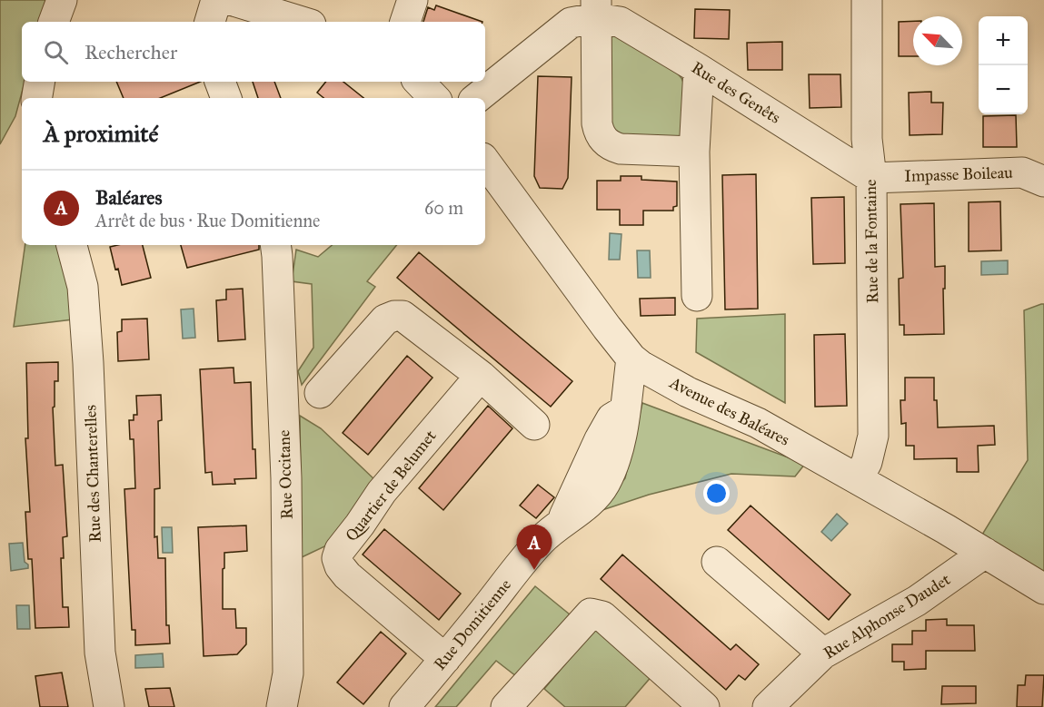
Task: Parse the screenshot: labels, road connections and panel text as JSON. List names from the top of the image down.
{
  "streets": {
    "street": [
      "Rue des Genêts",
      "Impasse Boileau",
      "Rue de la Fontaine",
      "Avenue des Baléares",
      "Rue des Chanterelles",
      "Rue Occitane",
      "Quartier de Belumet",
      "Rue Alphonse Daudet",
      "Rue Domitienne"
    ]
  },
  "crossings": [
    ["Rue des Genêts", "Impasse Boileau"],
    ["Rue des Genêts", "Rue de la Fontaine"],
    ["Impasse Boileau", "Rue de la Fontaine"],
    ["Rue de la Fontaine", "Avenue des Baléares"],
    ["Avenue des Baléares", "Rue Alphonse Daudet"],
    ["Avenue des Baléares", "Rue Domitienne"],
    ["Quartier de Belumet", "Rue Domitienne"]
  ],
  "north": "top left",
  "page": {
    "map_buttons": ["+", "−"],
    "search": "Rechercher",
    "heading": "À proximité",
    "list": [
      {
        "mark": "A",
        "name": "Baléares",
        "note": "Arrêt de bus · Rue Domitienne",
        "value": "60 m"
      }
    ],
    "pins": "A"
  }
}
